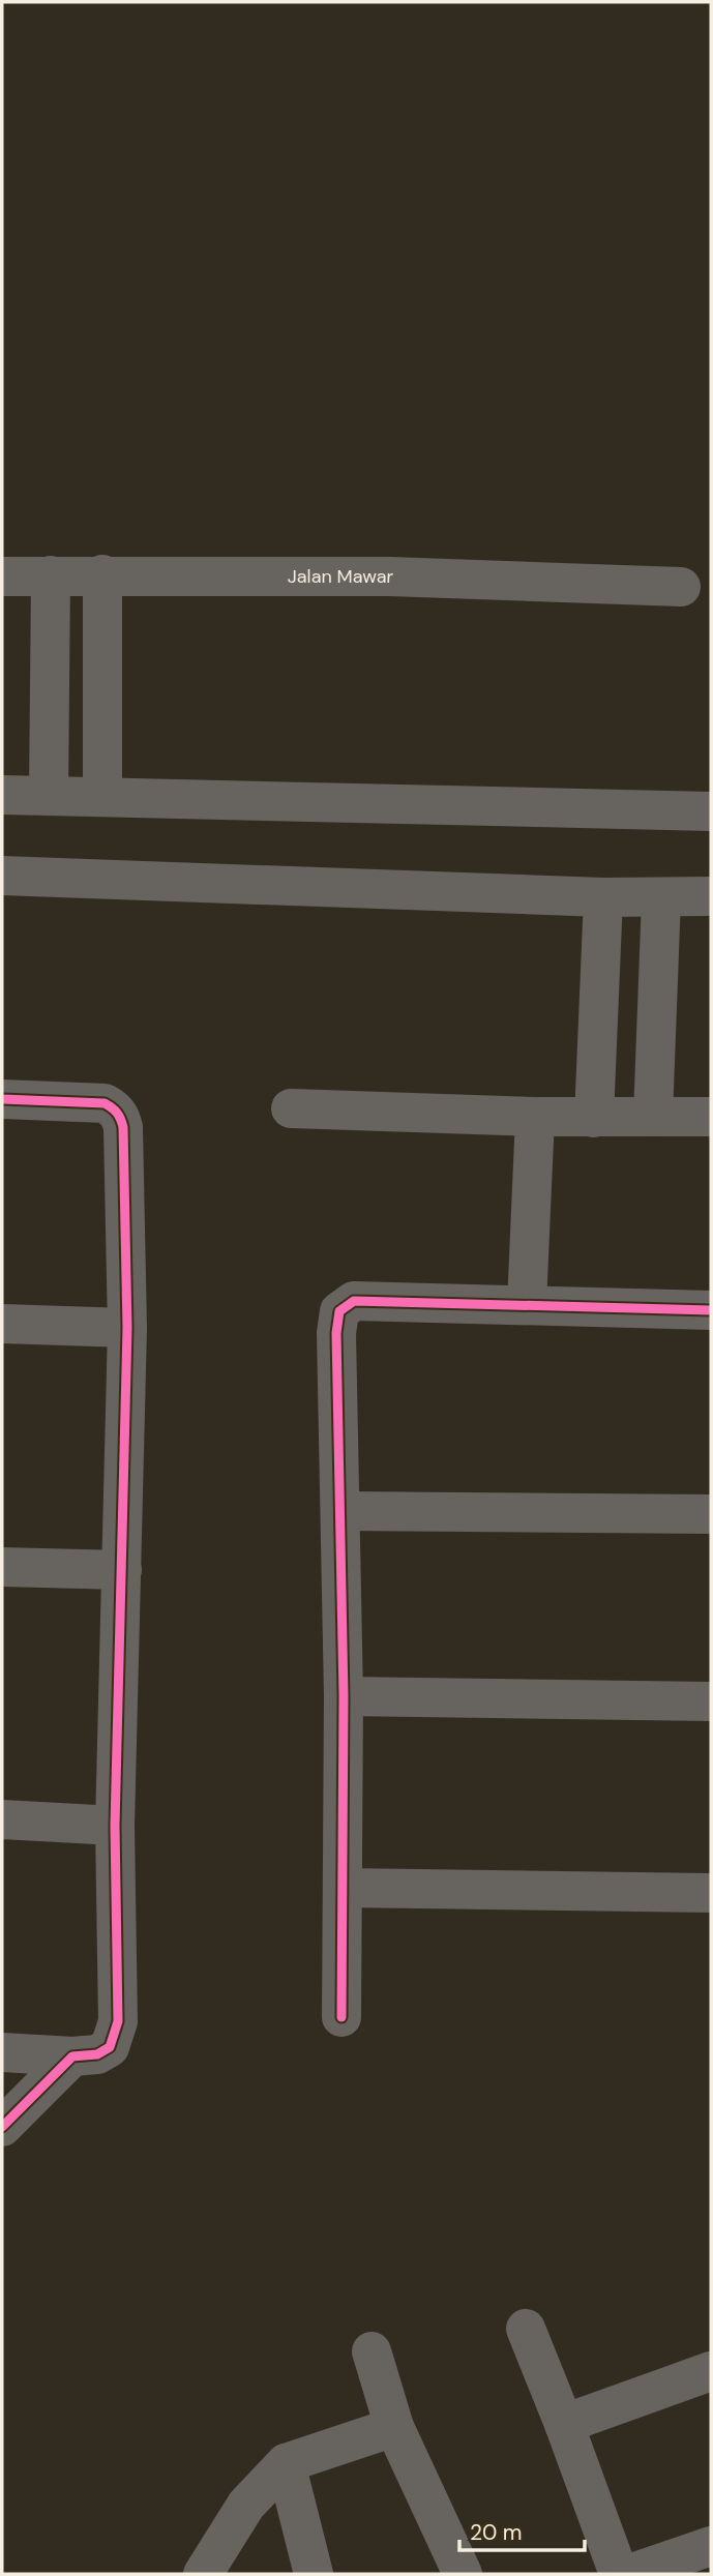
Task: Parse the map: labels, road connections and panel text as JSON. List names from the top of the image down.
{
  "streets": {
    "street": ["Jalan Mawar"]
  },
  "scale_bar": "20 m"
}
